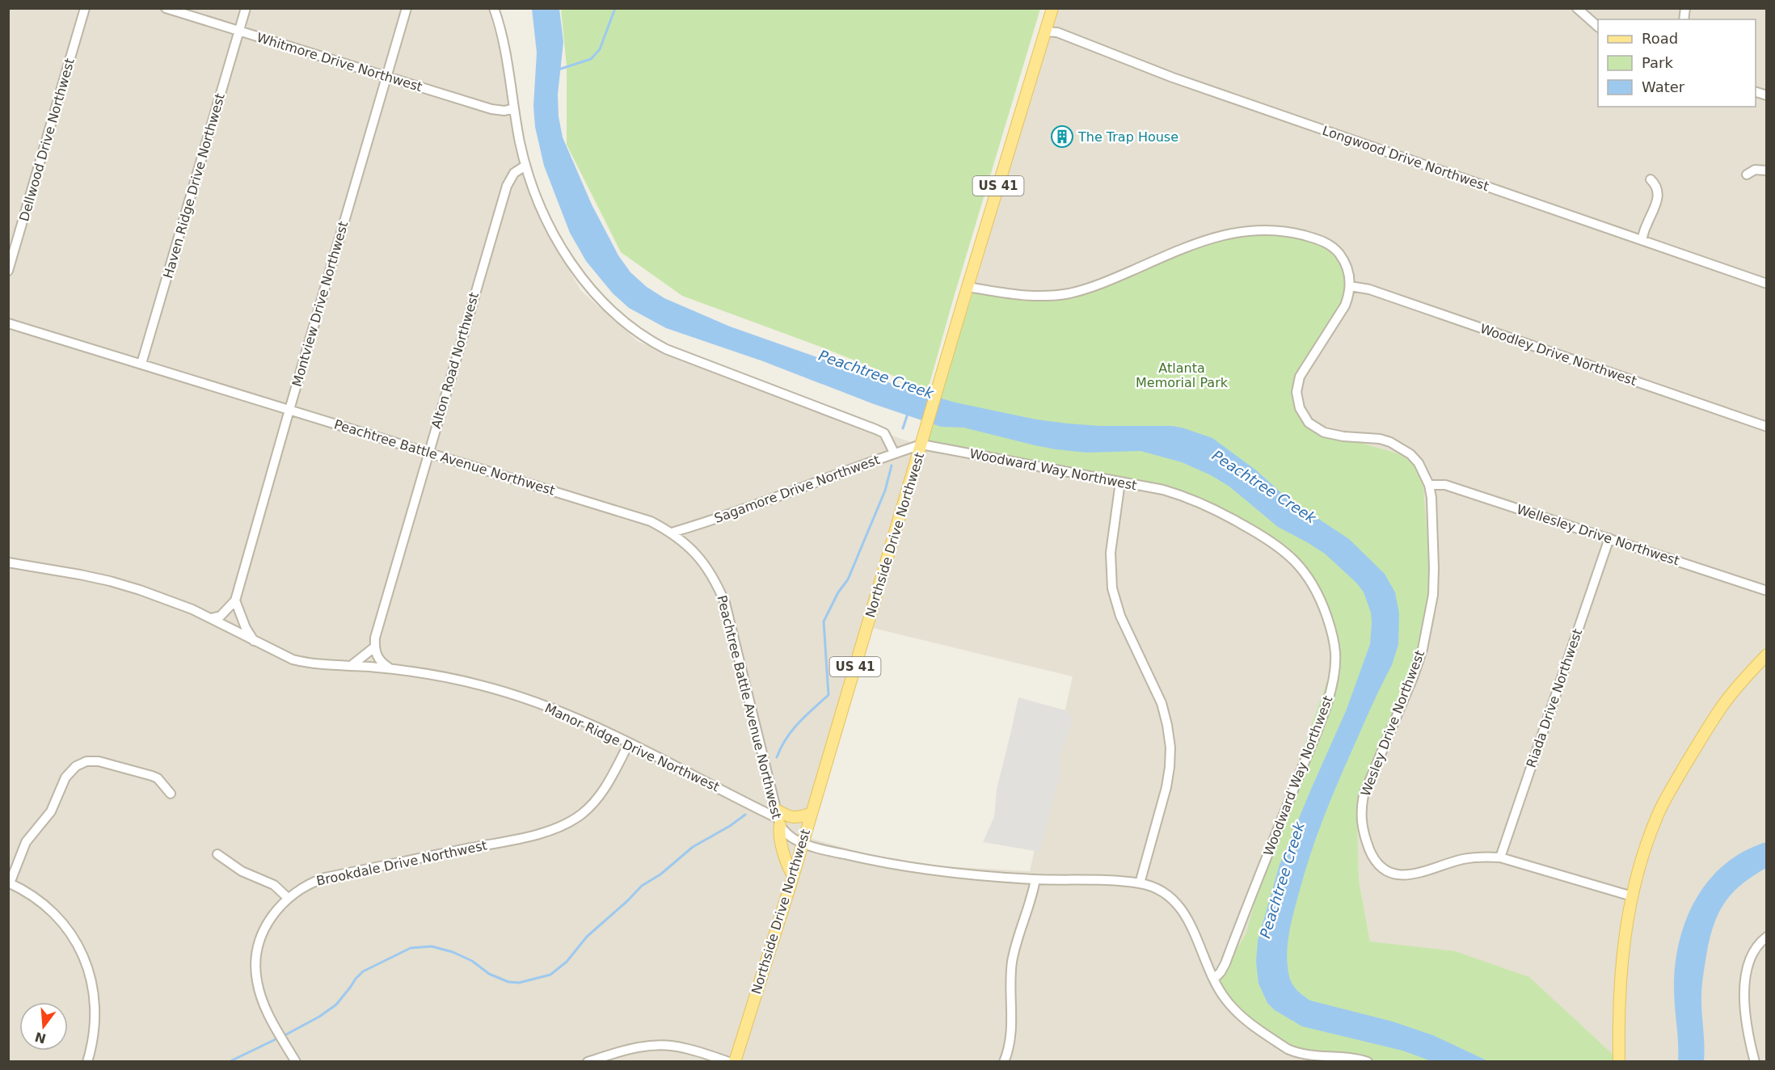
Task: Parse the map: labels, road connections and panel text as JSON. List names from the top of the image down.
{
  "streets": {
    "main road": ["US 41", "Northside Drive Northwest"],
    "street": [
      "Whitmore Drive Northwest",
      "Dellwood Drive Northwest",
      "Longwood Drive Northwest",
      "Haven Ridge Drive Northwest",
      "Montview Drive Northwest",
      "Woodley Drive Northwest",
      "Alton Road Northwest",
      "Peachtree Battle Avenue Northwest",
      "Woodward Way Northwest",
      "Sagamore Drive Northwest",
      "Wellesley Drive Northwest",
      "Riada Drive Northwest",
      "Wesley Drive Northwest",
      "Manor Ridge Drive Northwest",
      "Brookdale Drive Northwest"
    ]
  },
  "crossings": [
    ["Whitmore Drive Northwest", "Haven Ridge Drive Northwest"],
    ["Whitmore Drive Northwest", "Montview Drive Northwest"],
    ["Longwood Drive Northwest", "Northside Drive Northwest"],
    ["Haven Ridge Drive Northwest", "Peachtree Battle Avenue Northwest"],
    ["Montview Drive Northwest", "Peachtree Battle Avenue Northwest"],
    ["Woodley Drive Northwest", "Wesley Drive Northwest"],
    ["Alton Road Northwest", "Peachtree Battle Avenue Northwest"],
    ["Peachtree Battle Avenue Northwest", "Woodward Way Northwest"],
    ["Peachtree Battle Avenue Northwest", "Sagamore Drive Northwest"],
    ["Peachtree Battle Avenue Northwest", "Northside Drive Northwest"],
    ["Peachtree Battle Avenue Northwest", "Manor Ridge Drive Northwest"],
    ["Woodward Way Northwest", "Sagamore Drive Northwest"],
    ["Woodward Way Northwest", "Northside Drive Northwest"],
    ["Sagamore Drive Northwest", "Northside Drive Northwest"],
    ["Northside Drive Northwest", "Wesley Drive Northwest"],
    ["Wellesley Drive Northwest", "Riada Drive Northwest"],
    ["Wellesley Drive Northwest", "Wesley Drive Northwest"],
    ["Riada Drive Northwest", "Wesley Drive Northwest"],
    ["Manor Ridge Drive Northwest", "Brookdale Drive Northwest"]
  ],
  "water": ["Peachtree Creek"],
  "parks": ["Atlanta Memorial Park"],
  "places": {
    "building": ["The Trap House"]
  },
  "legend": ["Road", "Park", "Water"],
  "north": "bottom"
}
